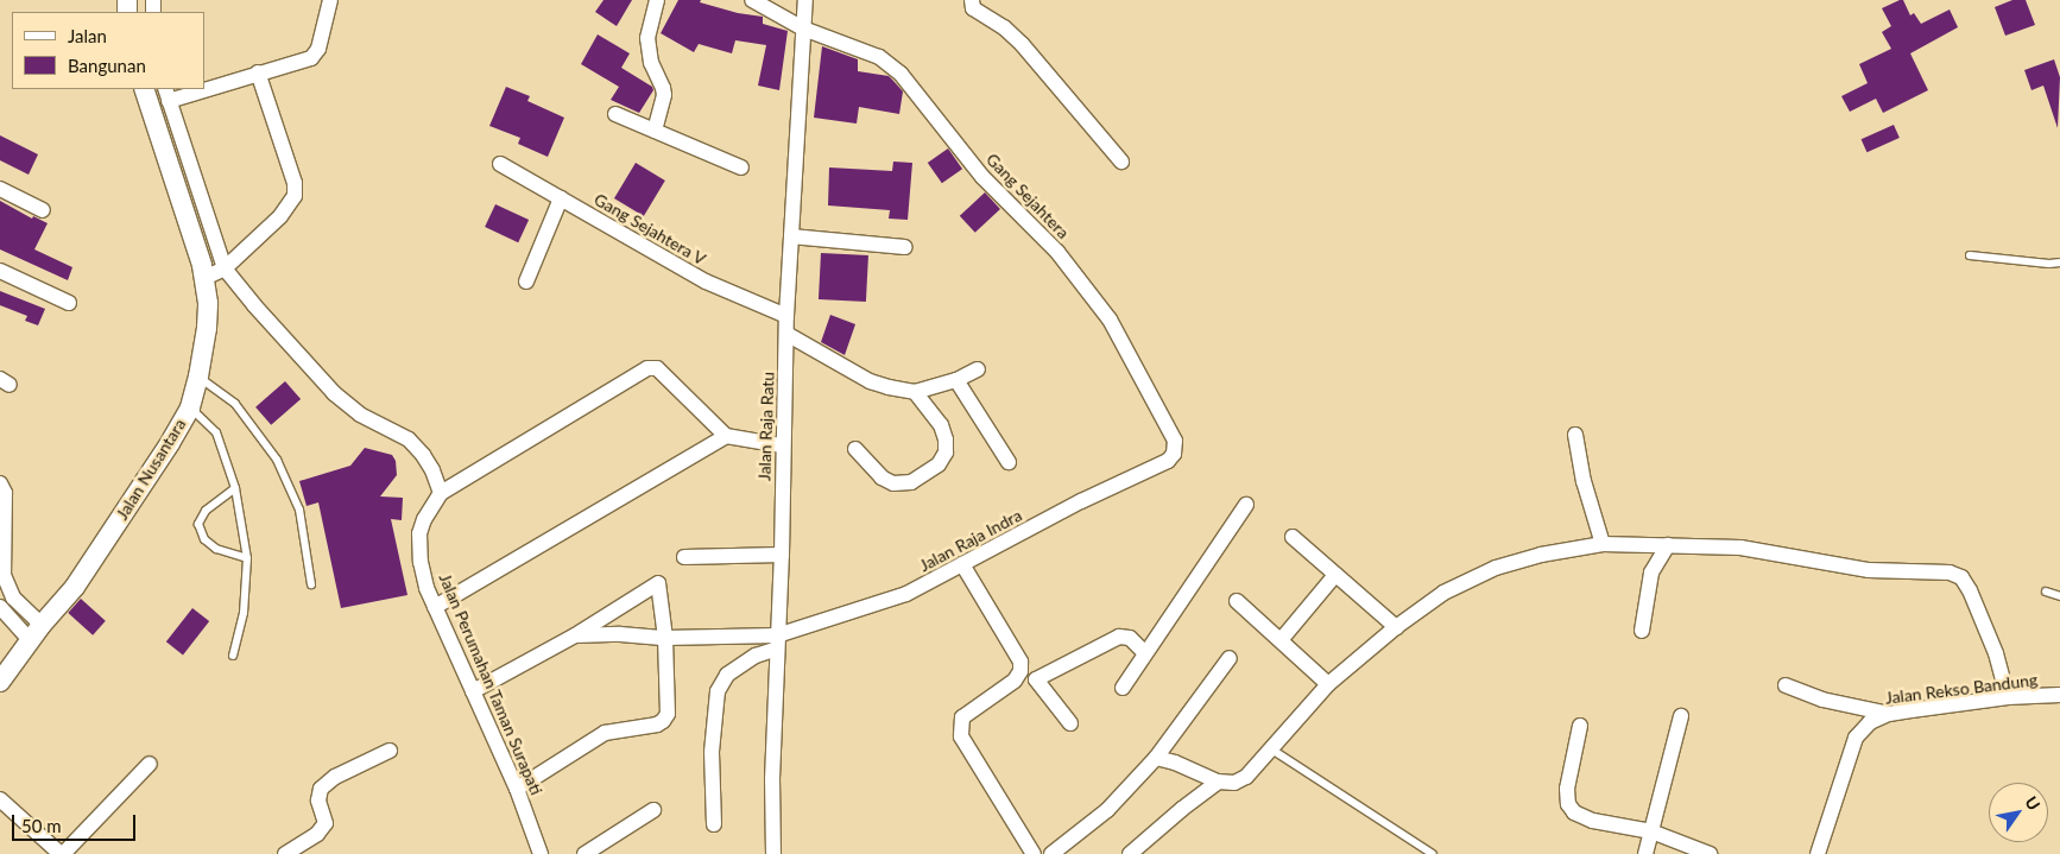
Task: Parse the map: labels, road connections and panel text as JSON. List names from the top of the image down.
{
  "streets": {
    "street": [
      "Gang Sejahtera",
      "Gang Sejahtera V",
      "Jalan Raja Ratu",
      "Jalan Nusantara",
      "Jalan Raja Indra",
      "Jalan Perumahan Taman Surapati",
      "Jalan Rekso Bandung"
    ]
  },
  "crossings": [
    ["Gang Sejahtera", "Jalan Raja Ratu"],
    ["Gang Sejahtera", "Jalan Raja Indra"],
    ["Gang Sejahtera V", "Jalan Raja Ratu"],
    ["Jalan Raja Ratu", "Jalan Raja Indra"]
  ],
  "legend": ["Jalan", "Bangunan"],
  "scale_bar": "50 m",
  "north": "top right"
}
